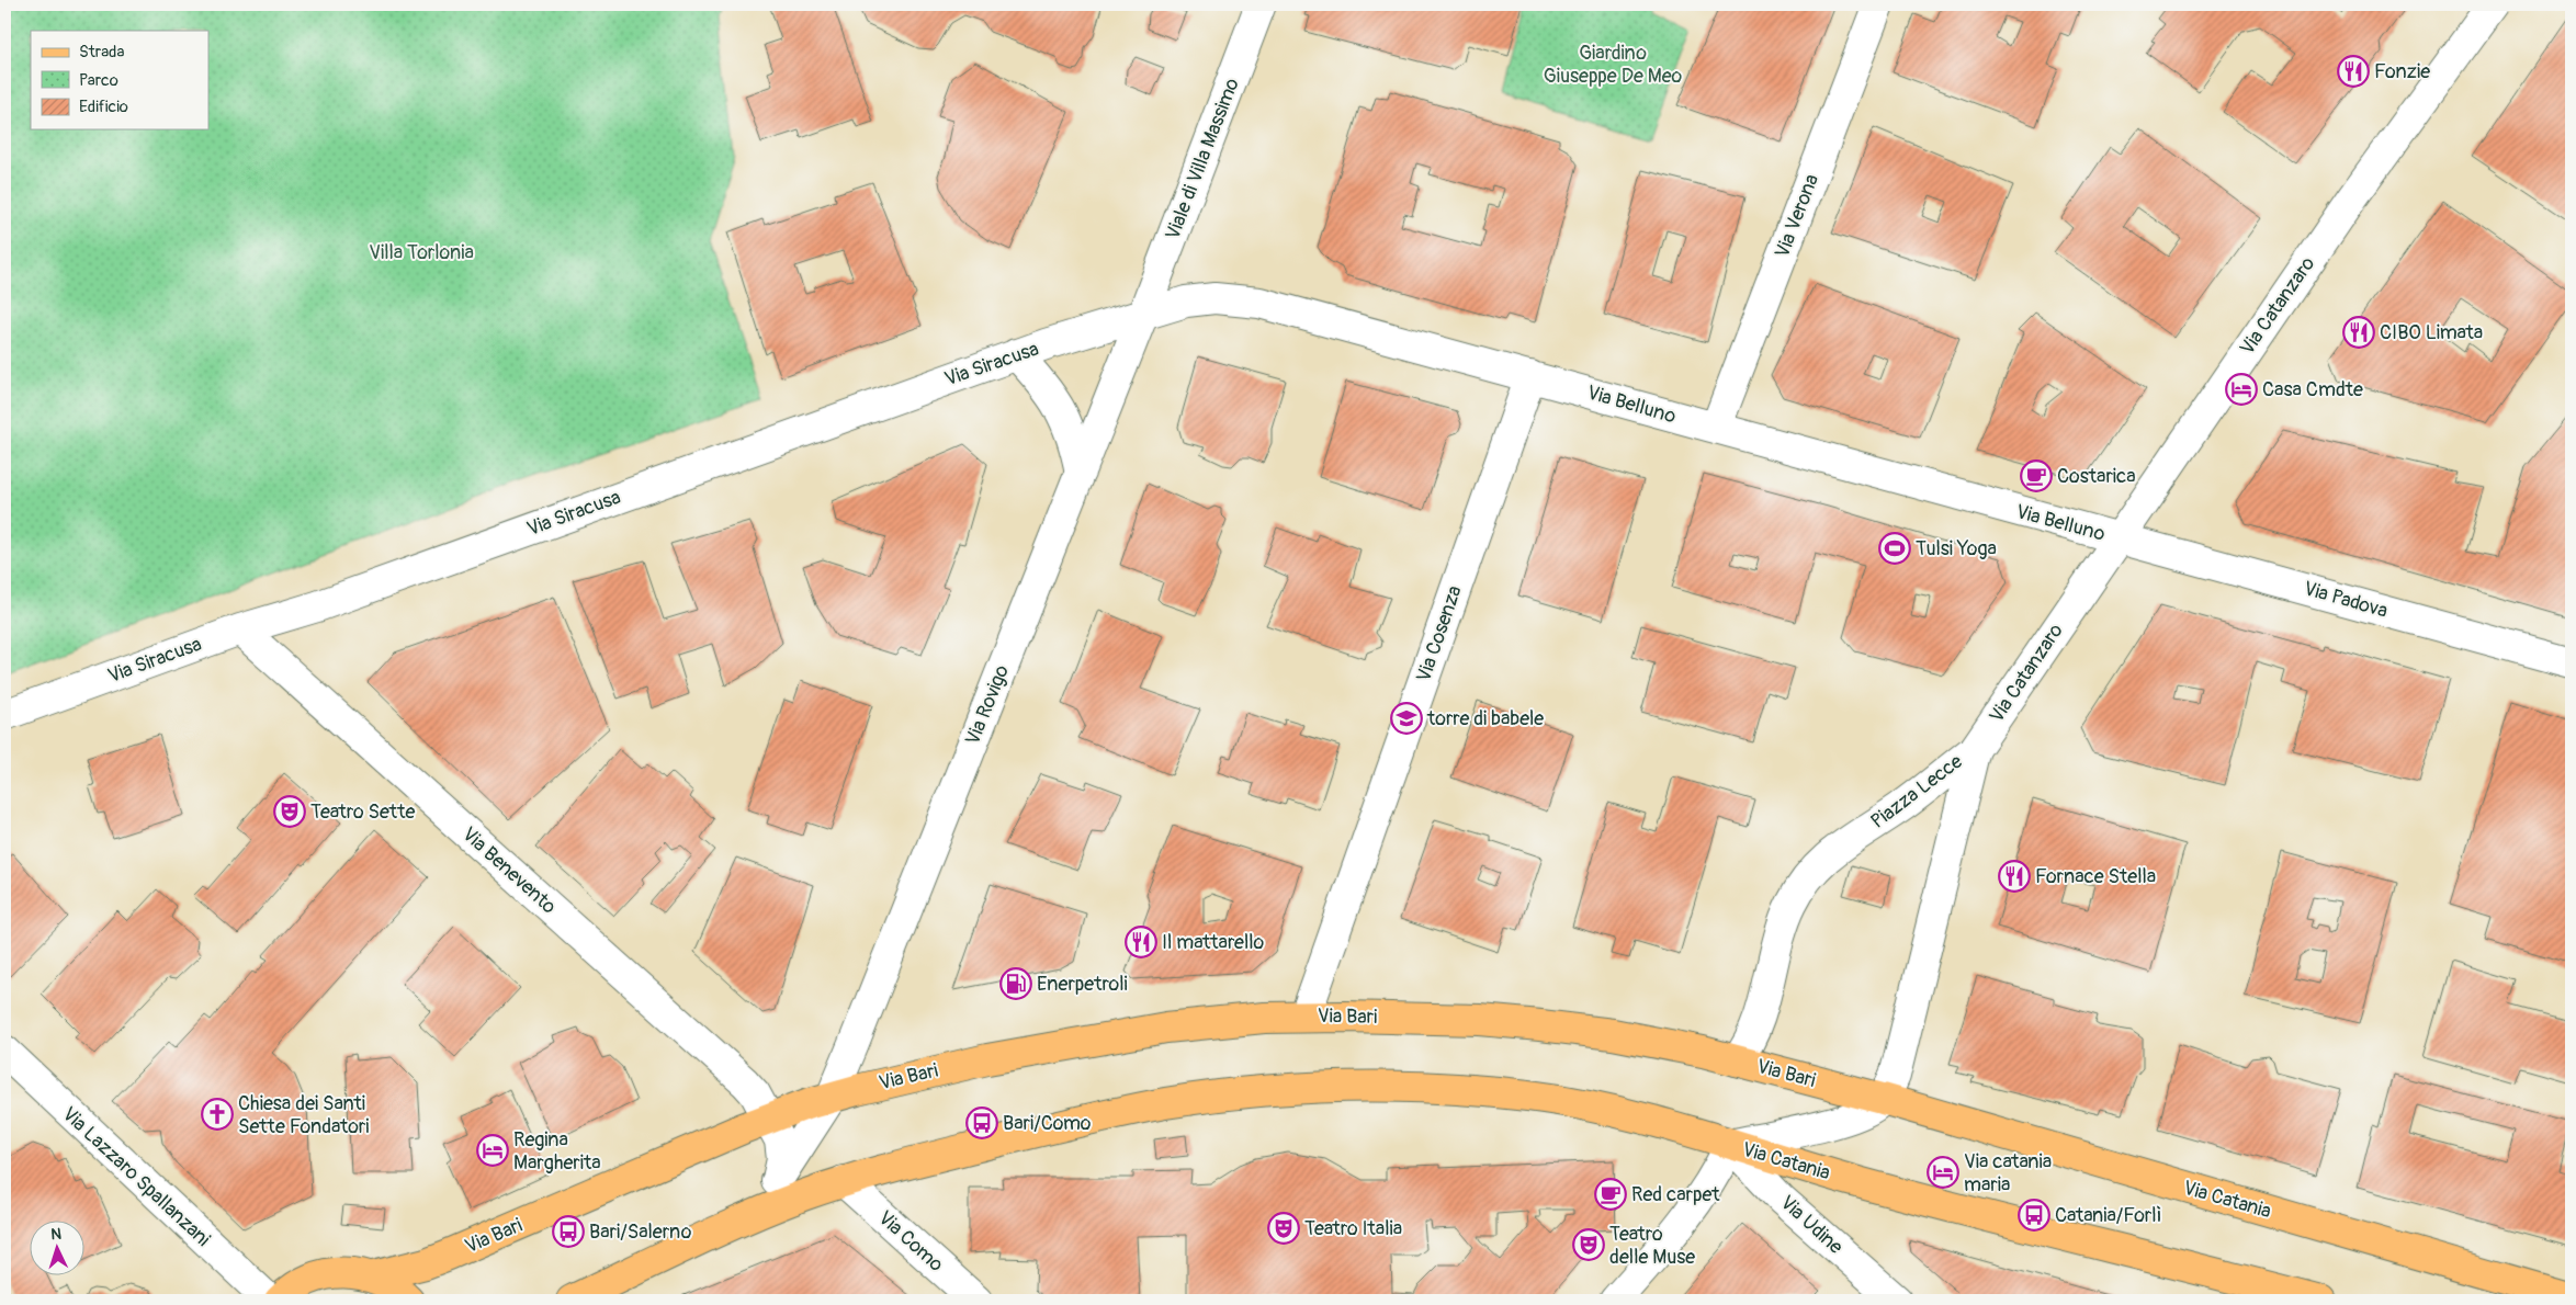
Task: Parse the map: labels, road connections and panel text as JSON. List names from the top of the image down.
{
  "streets": {
    "main road": ["Via Bari", "Via Catania"],
    "street": [
      "Viale di Villa Massimo",
      "Via Verona",
      "Via Catanzaro",
      "Via Siracusa",
      "Via Belluno",
      "Via Padova",
      "Via Cosenza",
      "Via Rovigo",
      "Piazza Lecce",
      "Via Benevento",
      "Via Lazzaro Spallanzani",
      "Via Udine",
      "Via Como"
    ]
  },
  "crossings": [
    ["Viale di Villa Massimo", "Via Siracusa"],
    ["Viale di Villa Massimo", "Via Belluno"],
    ["Viale di Villa Massimo", "Via Rovigo"],
    ["Via Verona", "Via Belluno"],
    ["Via Catanzaro", "Via Belluno"],
    ["Via Catanzaro", "Via Padova"],
    ["Via Catanzaro", "Piazza Lecce"],
    ["Via Siracusa", "Via Belluno"],
    ["Via Siracusa", "Via Rovigo"],
    ["Via Siracusa", "Via Benevento"],
    ["Via Belluno", "Via Padova"],
    ["Via Belluno", "Via Cosenza"],
    ["Via Belluno", "Via Rovigo"],
    ["Via Cosenza", "Via Bari"],
    ["Via Rovigo", "Via Benevento"],
    ["Via Rovigo", "Via Bari"],
    ["Piazza Lecce", "Via Bari"],
    ["Piazza Lecce", "Via Catania"],
    ["Via Benevento", "Via Bari"],
    ["Via Bari", "Via Catania"],
    ["Via Catania", "Via Udine"]
  ],
  "parks": ["Giardino Giuseppe De Meo", "Villa Torlonia"],
  "places": {
    "restaurant": [
      "Fonzie",
      "CIBO Limata",
      "Fornace Stella",
      "Il mattarello"
    ],
    "hotel": ["Casa Cmdte", "Regina Margherita", "Via catania maria"],
    "cafe": ["Costarica", "Red carpet"],
    "sports": ["Tulsi Yoga"],
    "school or university": ["torre di babele"],
    "theatre": ["Teatro Sette", "Teatro Italia", "Teatro delle Muse"],
    "fuel station": ["Enerpetroli"],
    "church": ["Chiesa dei Santi Sette Fondatori"],
    "bus stop": ["Bari/Como", "Catania/Forlì", "Bari/Salerno"]
  },
  "legend": ["Strada", "Parco", "Edificio"],
  "north": "top"
}
